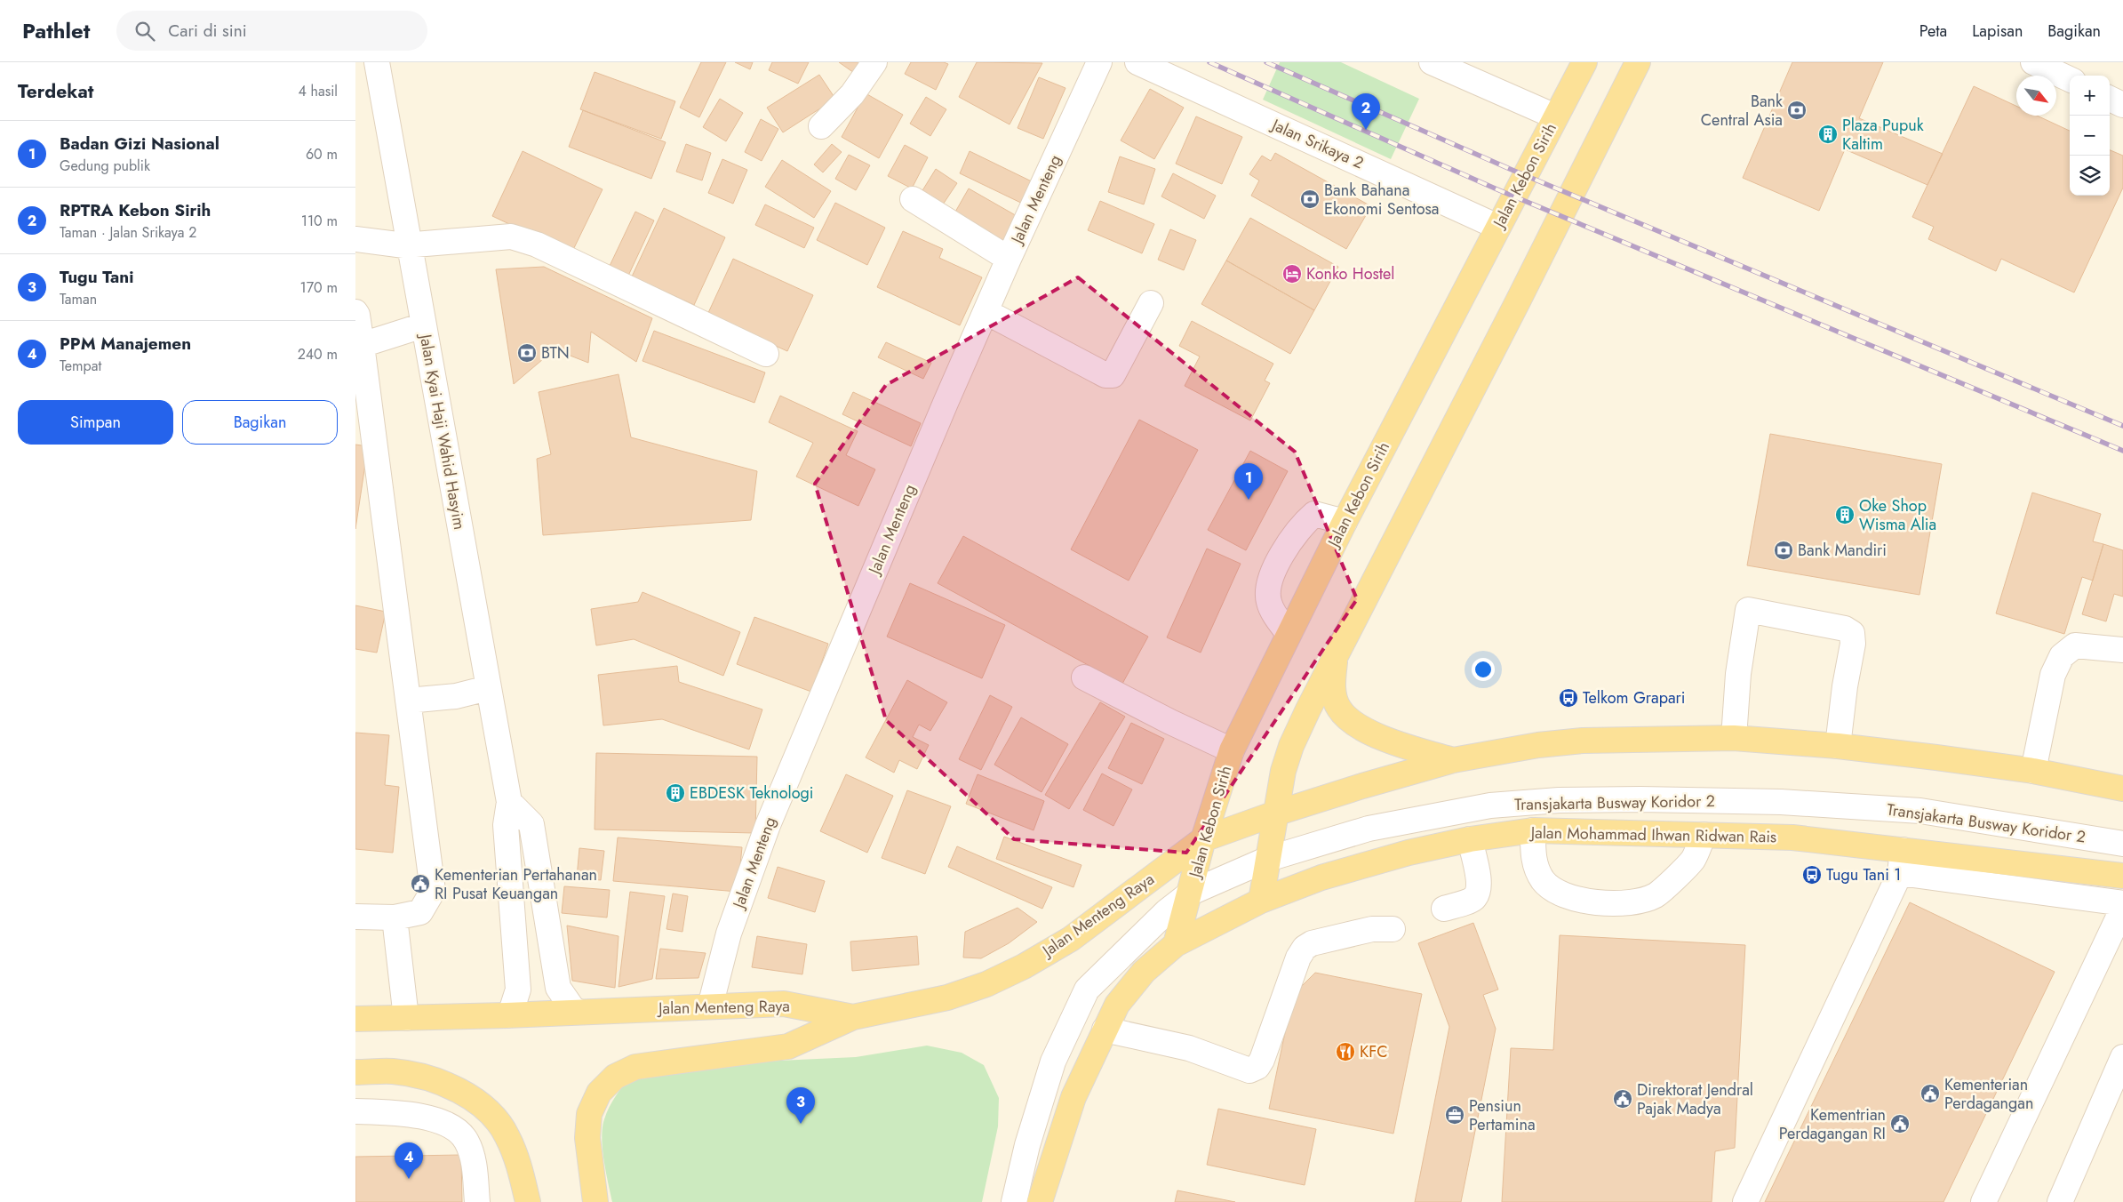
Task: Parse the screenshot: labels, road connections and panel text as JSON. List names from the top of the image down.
{
  "streets": {
    "main road": ["Jalan Kebon Sirih", "Jalan Mohammad Ihwan Ridwan Rais", "Jalan Menteng Raya"],
    "street": [
      "Jalan Srikaya 2",
      "Jalan Menteng",
      "Jalan Kyai Haji Wahid Hasyim",
      "Transjakarta Busway Koridor 2"
    ]
  },
  "crossings": [
    ["Jalan Srikaya 2", "Jalan Kebon Sirih"],
    ["Jalan Kebon Sirih", "Transjakarta Busway Koridor 2"],
    ["Jalan Kebon Sirih", "Jalan Mohammad Ihwan Ridwan Rais"],
    ["Jalan Kebon Sirih", "Jalan Menteng Raya"],
    ["Jalan Menteng", "Jalan Menteng Raya"],
    ["Jalan Kyai Haji Wahid Hasyim", "Jalan Menteng Raya"]
  ],
  "places": {
    "bank": [
      "Bank Central Asia",
      "Bank Bahana Ekonomi Sentosa",
      "BTN",
      "Bank Mandiri"
    ],
    "building": ["Plaza Pupuk Kaltim", "Oke Shop Wisma Alia", "EBDESK Teknologi"],
    "hotel": ["Konko Hostel"],
    "bus stop": ["Telkom Grapari", "Tugu Tani 1"],
    "public building": [
      "Kementerian Pertahanan RI Pusat Keuangan",
      "Kementerian Perdagangan",
      "Direktorat Jendral Pajak Madya",
      "Kementrian Perdagangan RI"
    ],
    "restaurant": ["KFC"],
    "office": ["Pensiun Pertamina"]
  },
  "north": "bottom right",
  "page": {
    "header": "Pathlet",
    "search": "Cari di sini",
    "nav": ["Peta", "Lapisan", "Bagikan"],
    "heading": ["Terdekat", "4 hasil"],
    "map_buttons": ["+", "−"],
    "pins": [
      "2",
      "1",
      "3",
      "4"
    ],
    "list": [
      {
        "mark": "1",
        "name": "Badan Gizi Nasional",
        "note": "Gedung publik",
        "value": "60 m"
      },
      {
        "mark": "2",
        "name": "RPTRA Kebon Sirih",
        "note": "Taman · Jalan Srikaya 2",
        "value": "110 m"
      },
      {
        "mark": "3",
        "name": "Tugu Tani",
        "note": "Taman",
        "value": "170 m"
      },
      {
        "mark": "4",
        "name": "PPM Manajemen",
        "note": "Tempat",
        "value": "240 m"
      }
    ],
    "buttons": ["Simpan", "Bagikan"]
  }
}
